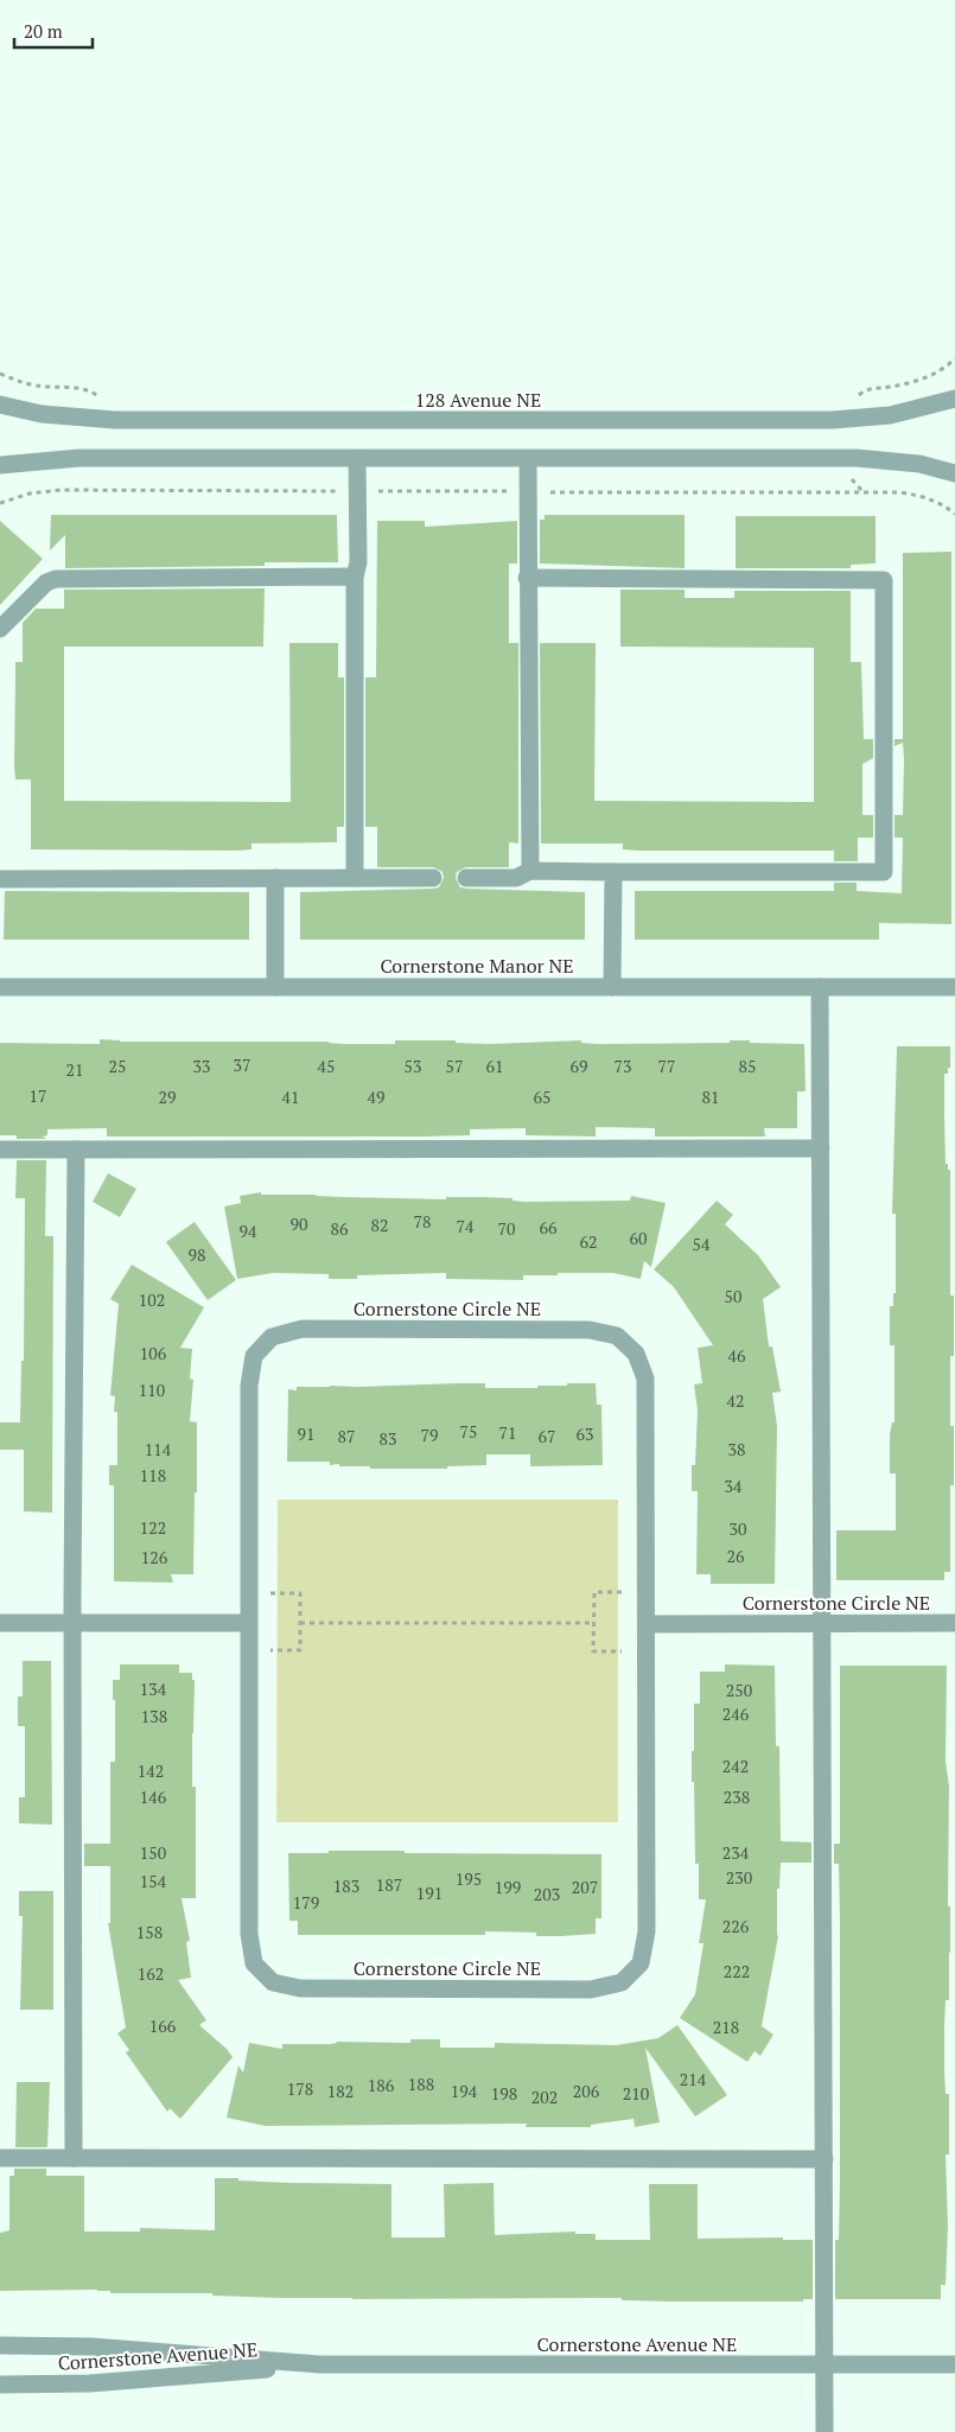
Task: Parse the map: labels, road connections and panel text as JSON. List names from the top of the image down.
{
  "streets": {
    "street": [
      "128 Avenue NE",
      "Cornerstone Manor NE",
      "Cornerstone Circle NE",
      "Cornerstone Avenue NE"
    ]
  },
  "house_numbers": [
    "37",
    "25",
    "33",
    "45",
    "53",
    "57",
    "61",
    "69",
    "73",
    "77",
    "85",
    "21",
    "17",
    "29",
    "41",
    "49",
    "65",
    "81",
    "78",
    "90",
    "82",
    "74",
    "66",
    "86",
    "70",
    "94",
    "60",
    "62",
    "54",
    "98",
    "50",
    "102",
    "106",
    "46",
    "110",
    "42",
    "75",
    "71",
    "91",
    "63",
    "79",
    "87",
    "67",
    "83",
    "114",
    "38",
    "118",
    "34",
    "122",
    "30",
    "26",
    "126",
    "134",
    "250",
    "246",
    "138",
    "242",
    "142",
    "146",
    "238",
    "150",
    "234",
    "230",
    "195",
    "154",
    "187",
    "183",
    "199",
    "207",
    "191",
    "203",
    "179",
    "226",
    "158",
    "222",
    "162",
    "166",
    "218",
    "214",
    "188",
    "186",
    "178",
    "182",
    "194",
    "206",
    "198",
    "210",
    "202"
  ],
  "scale_bar": "20 m"
}
